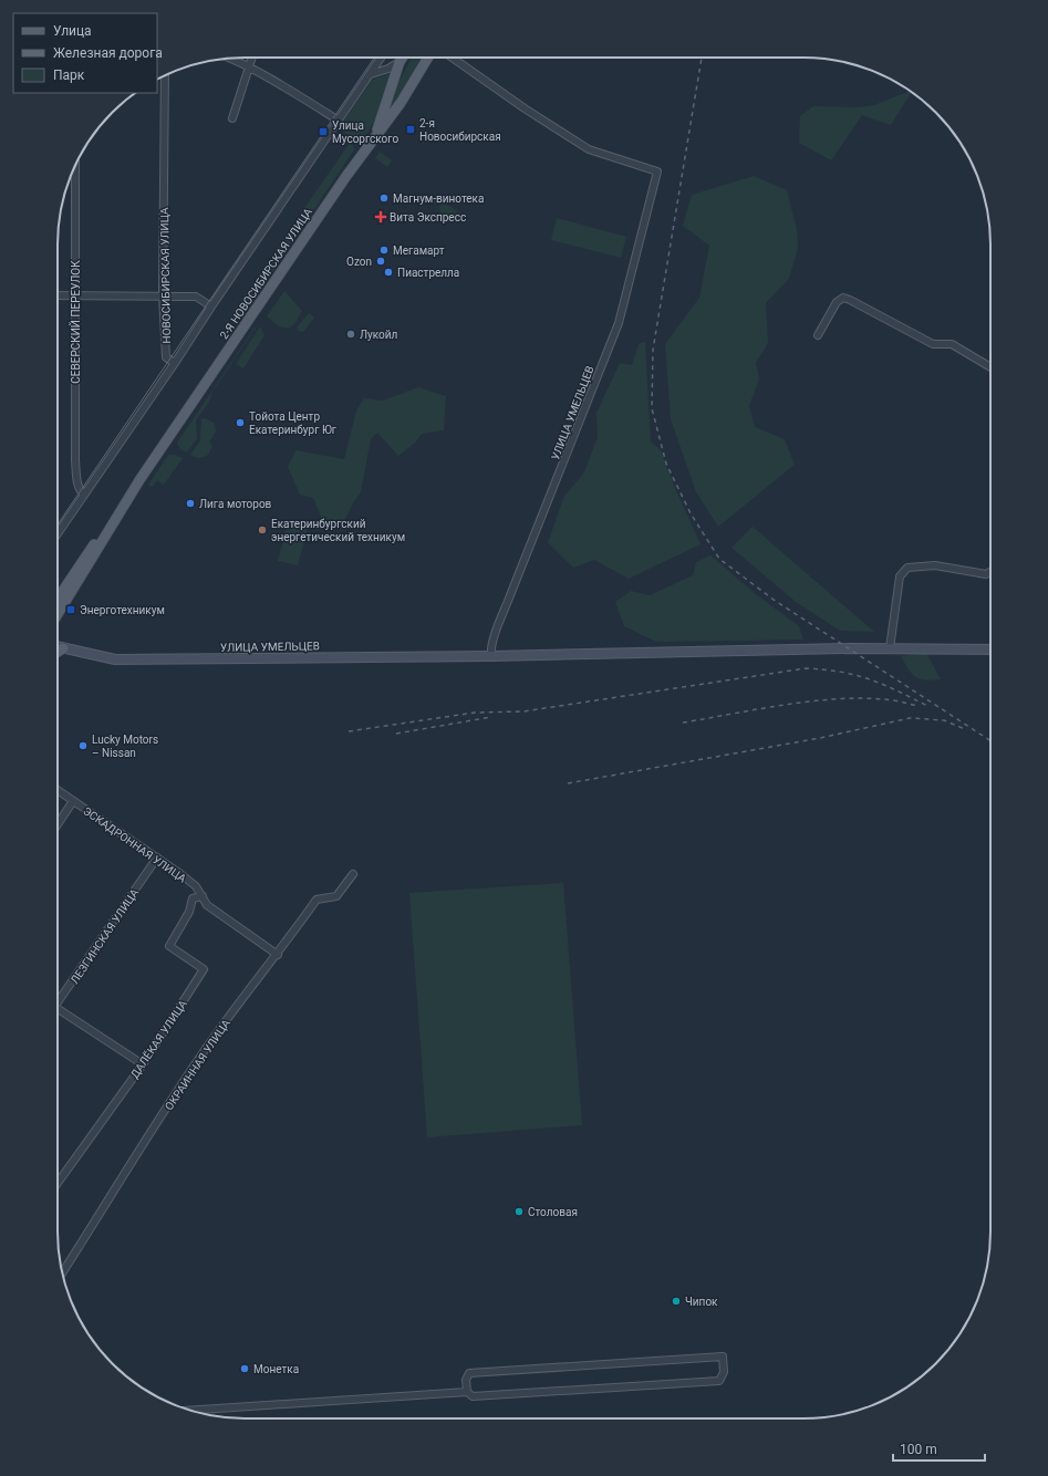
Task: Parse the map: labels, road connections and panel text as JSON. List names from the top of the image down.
{
  "streets": {
    "main road": ["2-Я НОВОСИБИРСКАЯ УЛИЦА"],
    "street": [
      "НОВОСИБИРСКАЯ УЛИЦА",
      "СЕВЕРСКИЙ ПЕРЕУЛОК",
      "УЛИЦА УМЕЛЬЦЕВ",
      "ЭСКАДРОННАЯ УЛИЦА",
      "ЛЕЗГИНСКАЯ УЛИЦА",
      "ДАЛЁКАЯ УЛИЦА",
      "ОКРАИННАЯ УЛИЦА"
    ]
  },
  "crossings": [
    ["ЭСКАДРОННАЯ УЛИЦА", "ЛЕЗГИНСКАЯ УЛИЦА"],
    ["ЭСКАДРОННАЯ УЛИЦА", "ДАЛЁКАЯ УЛИЦА"],
    ["ЭСКАДРОННАЯ УЛИЦА", "ОКРАИННАЯ УЛИЦА"]
  ],
  "places": {
    "transit": ["2-я Новосибирская", "Улица Мусоргского", "Энерготехникум"],
    "other": [
      "Магнум-винотека",
      "Мегамарт",
      "Ozon",
      "Пиастрелла",
      "Лукойл",
      "Тойота Центр Екатеринбург Юг",
      "Лига моторов",
      "Екатеринбургский энергетический техникум",
      "Lucky Motors – Nissan",
      "Столовая",
      "Чипок",
      "Монетка"
    ],
    "health": ["Вита Экспресс"]
  },
  "legend": ["Улица", "Железная дорога", "Парк"],
  "scale_bar": "100 m"
}
